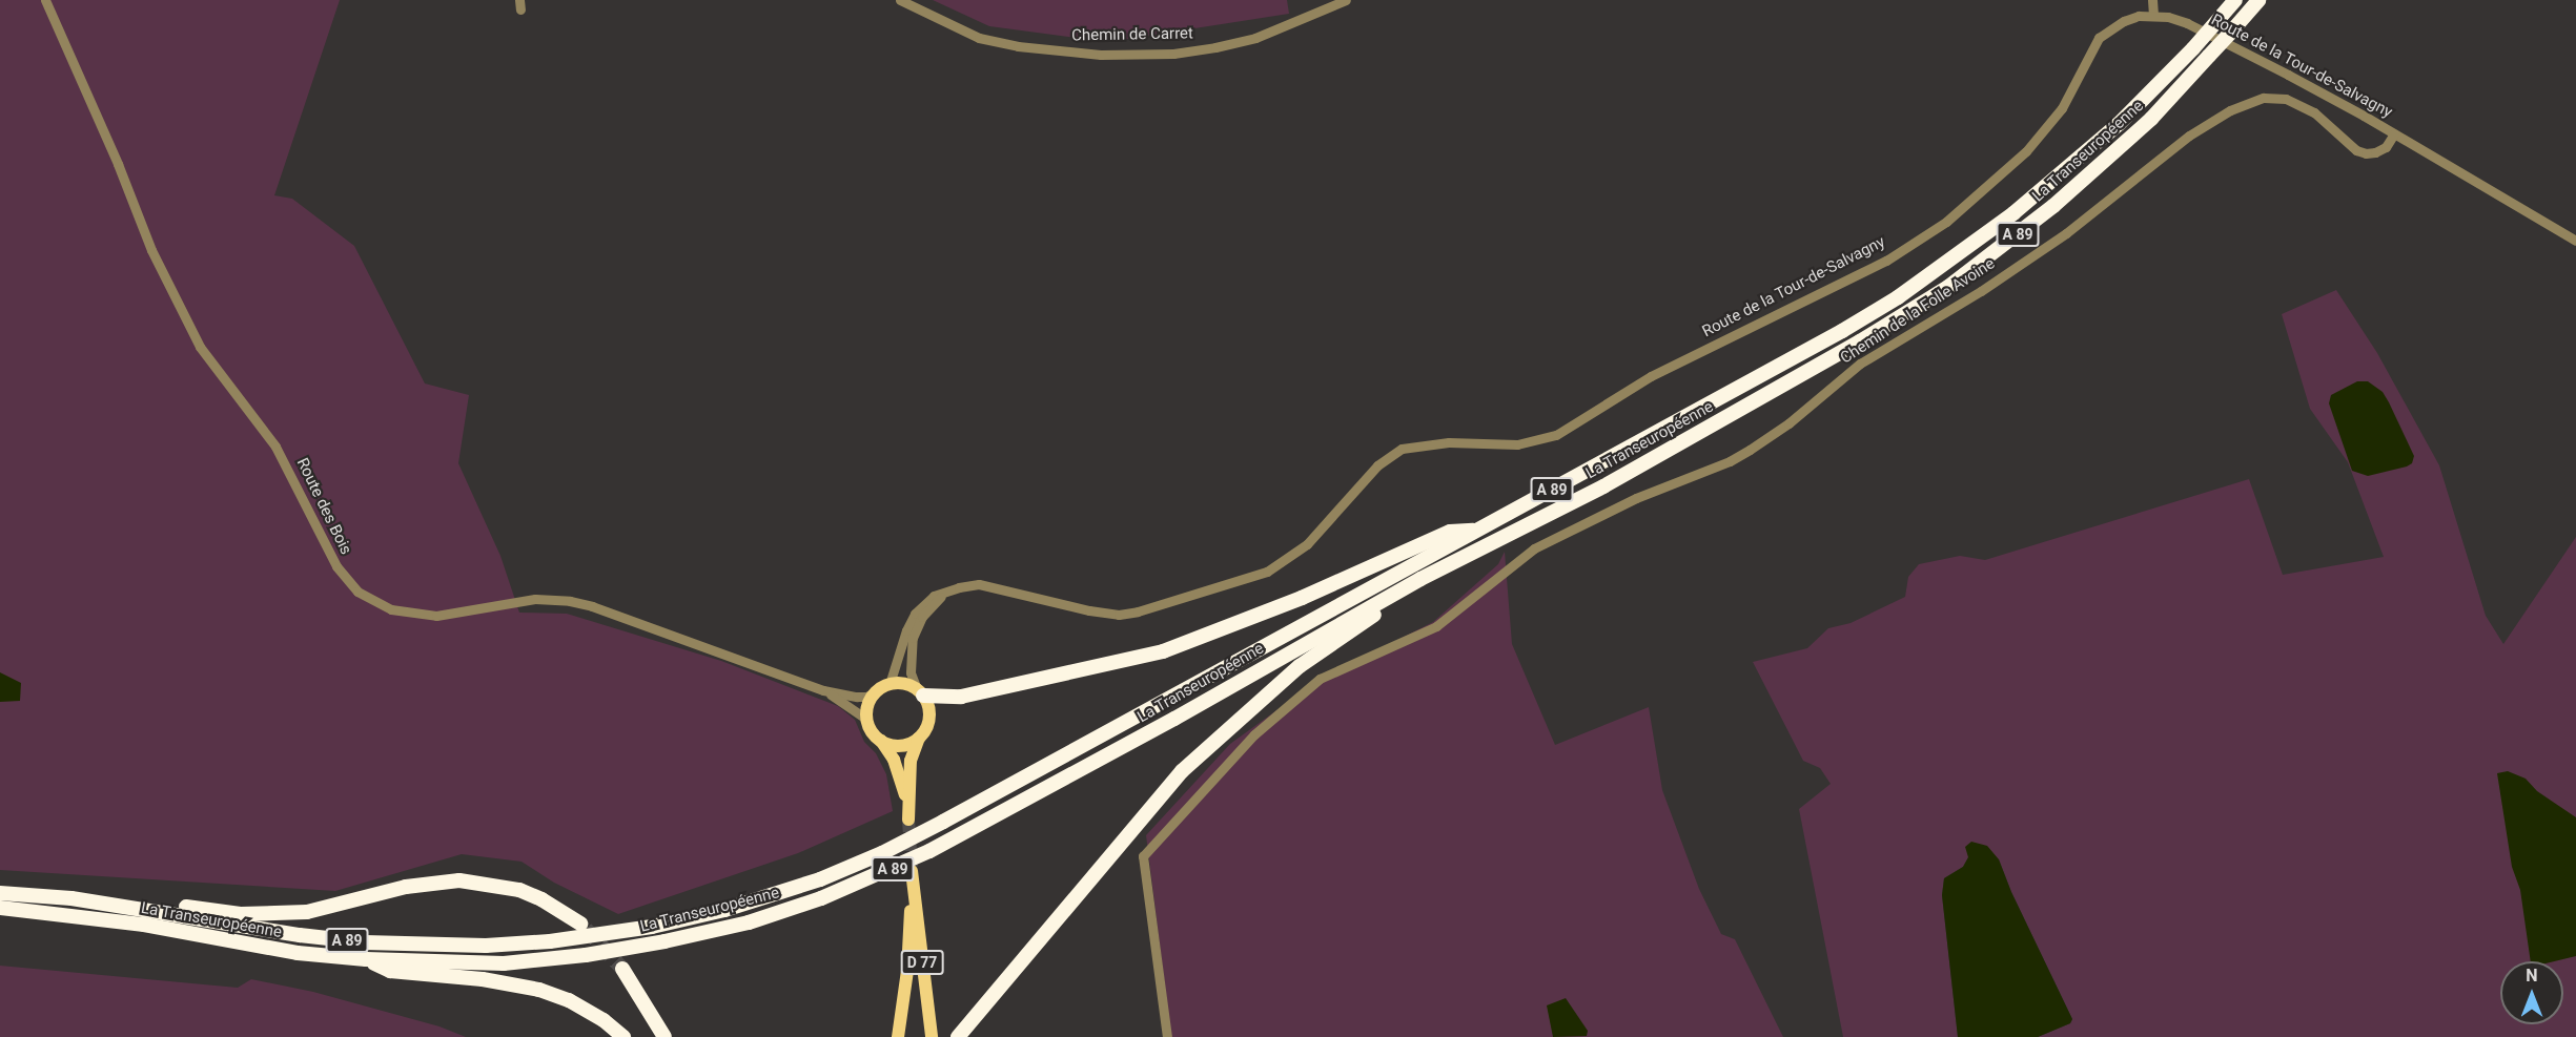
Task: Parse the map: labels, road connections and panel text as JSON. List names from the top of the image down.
{
  "streets": {
    "highway": ["La Transeuropéenne", "A 89"],
    "main road": ["D 77"],
    "street": [
      "Chemin de Carret",
      "Route de la Tour-de-Salvagny",
      "Chemin de la Folle Avoine",
      "Route des Bois"
    ]
  },
  "crossings": [
    ["Route de la Tour-de-Salvagny", "Chemin de la Folle Avoine"],
    ["Route de la Tour-de-Salvagny", "Route des Bois"]
  ],
  "north": "top"
}
